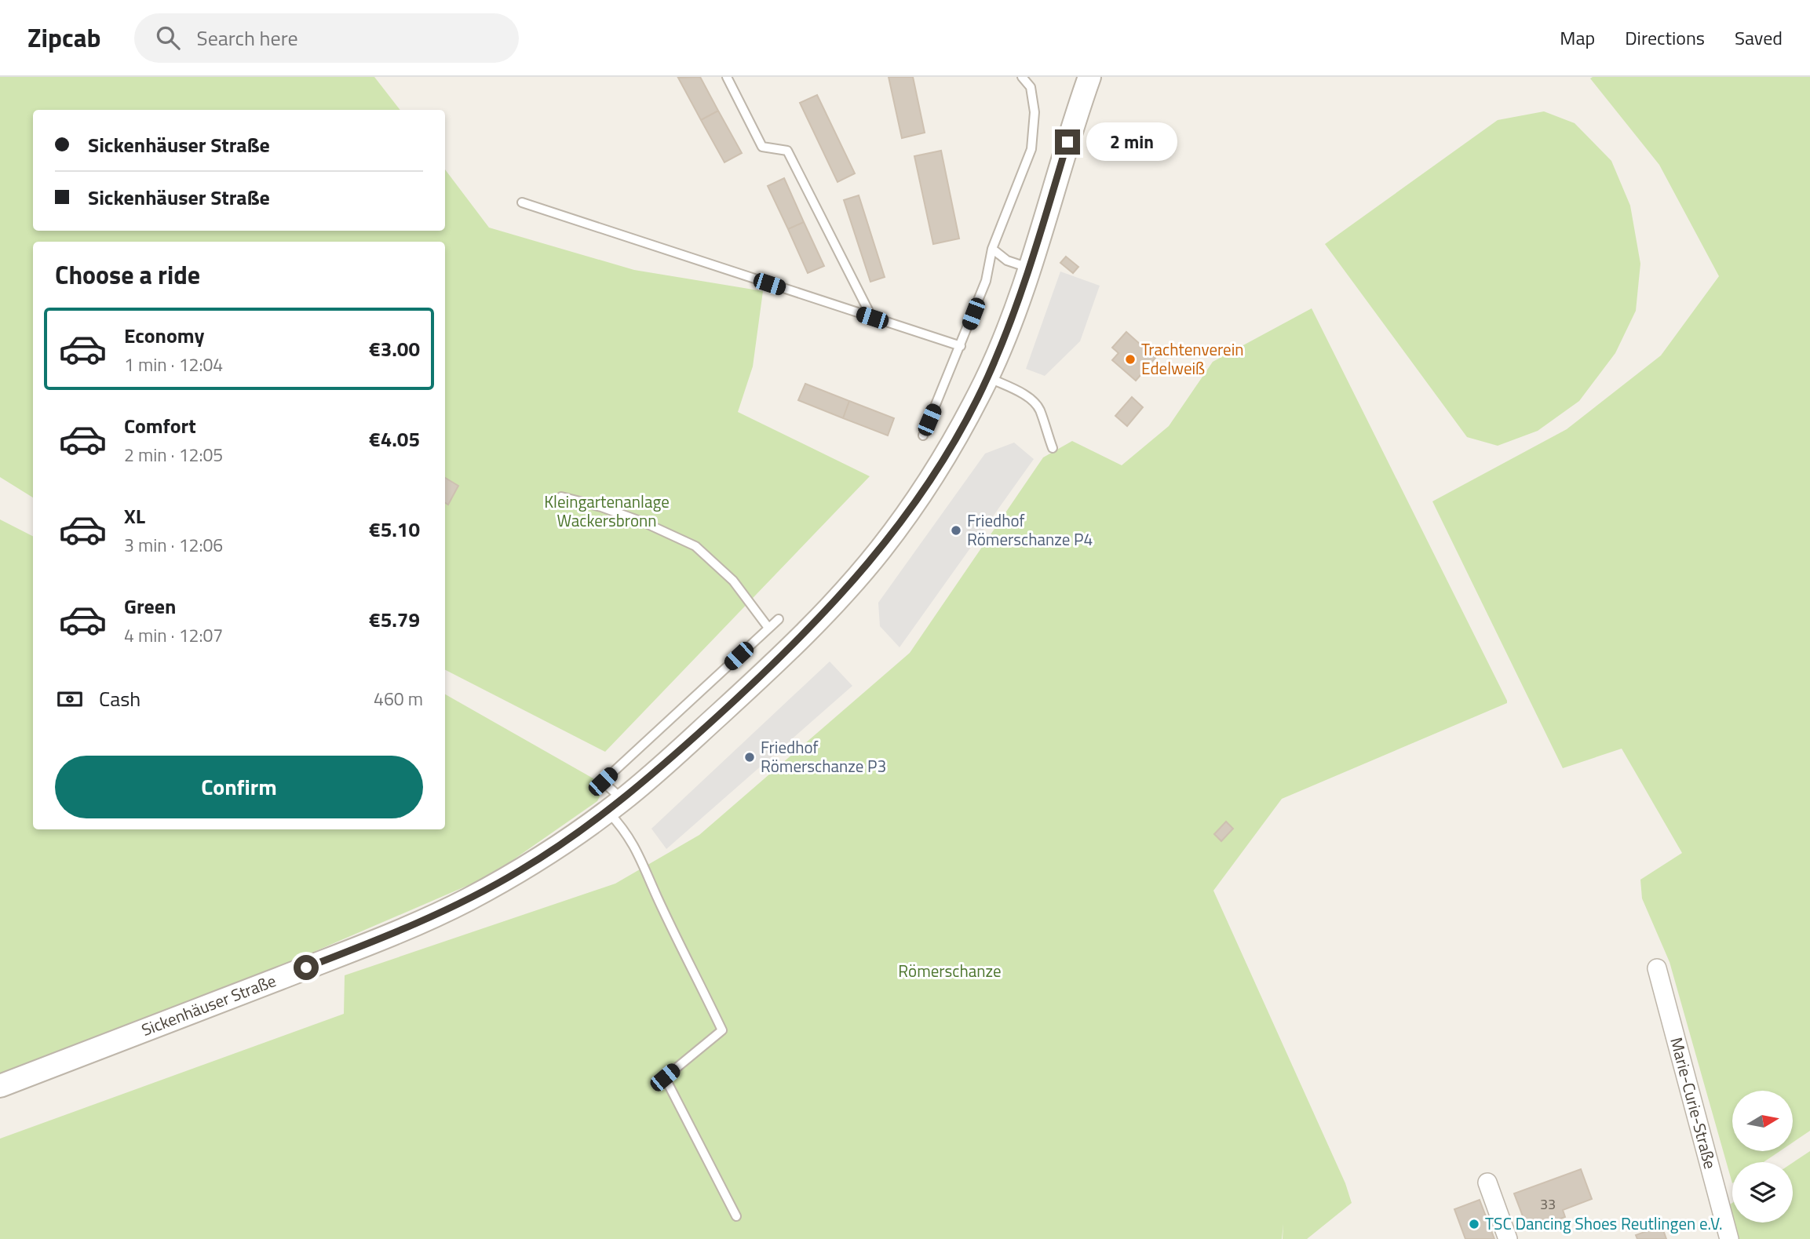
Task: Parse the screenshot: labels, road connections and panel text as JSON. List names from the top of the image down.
{
  "streets": {
    "street": ["Sickenhäuser Straße", "Marie-Curie-Straße"]
  },
  "parks": ["Kleingartenanlage Wackersbronn", "Römerschanze"],
  "places": [
    "Trachtenverein Edelweiß",
    "Friedhof Römerschanze P4",
    "Friedhof Römerschanze P3",
    "TSC Dancing Shoes Reutlingen e.V."
  ],
  "house_numbers": ["33"],
  "north": "right",
  "page": {
    "header": "Zipcab",
    "search": "Search here",
    "nav": ["Map", "Directions", "Saved"],
    "banner": ["Sickenhäuser Straße", "Sickenhäuser Straße"],
    "bubble": "2 min",
    "heading": "Choose a ride",
    "list": [
      {
        "name": "Economy",
        "note": "1 min · 12:04",
        "value": "€3.00"
      },
      {
        "name": "Comfort",
        "note": "2 min · 12:05",
        "value": "€4.05"
      },
      {
        "name": "XL",
        "note": "3 min · 12:06",
        "value": "€5.10"
      },
      {
        "name": "Green",
        "note": "4 min · 12:07",
        "value": "€5.79"
      }
    ],
    "pay": ["Cash", "460 m"],
    "buttons": "Confirm"
  }
}
